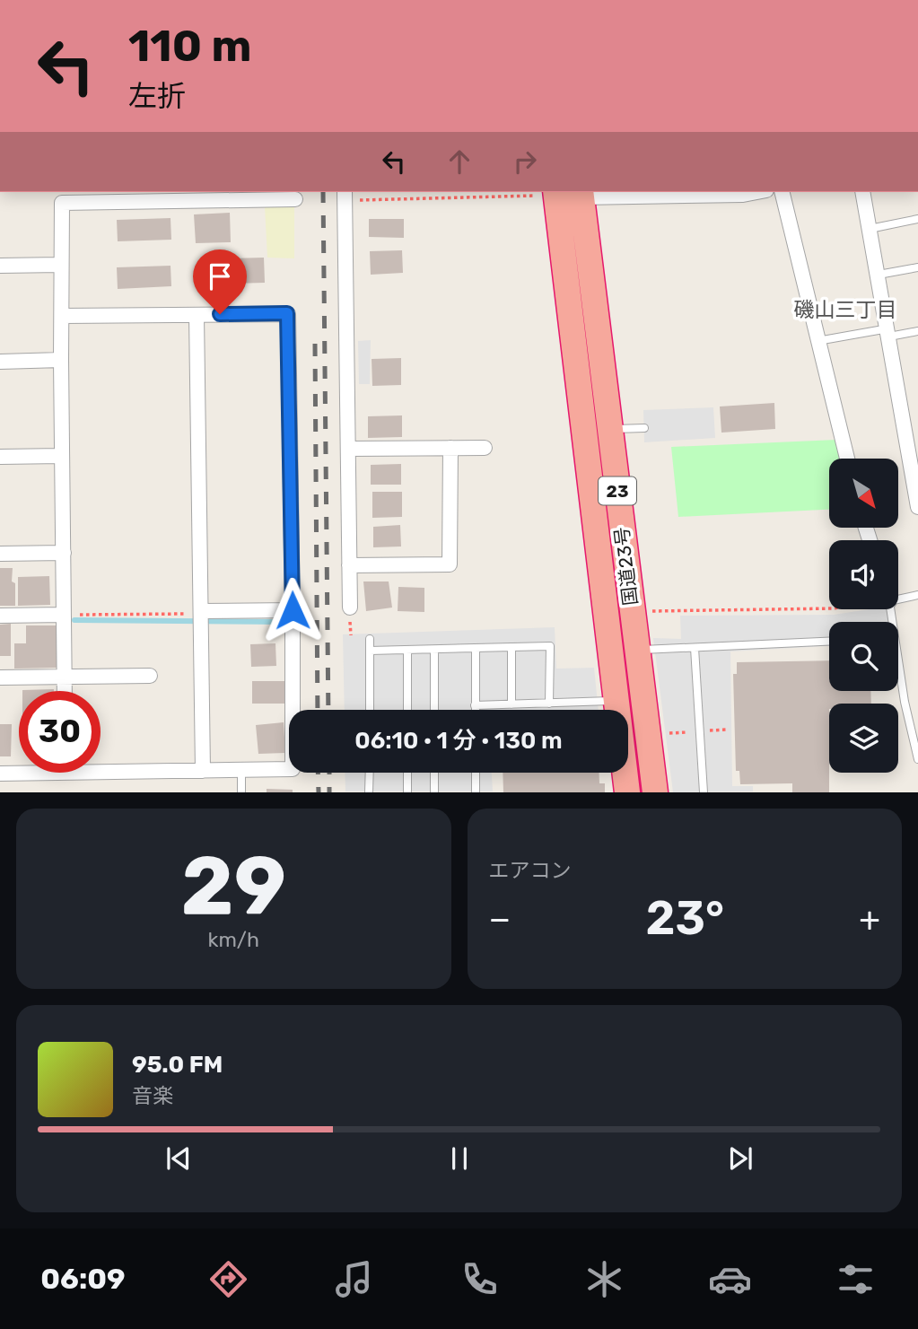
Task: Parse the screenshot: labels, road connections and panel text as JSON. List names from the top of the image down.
{
  "streets": {
    "highway": ["23", "国道23号"]
  },
  "districts": ["磯山三丁目"],
  "north": "bottom right",
  "page": {
    "turn": ["110 m", "左折"],
    "limit": "30",
    "trip": "06:10 · 1 分 · 130 m",
    "tile": [
      ["29", "km/h"],
      "エアコン"
    ],
    "heat": ["−", "23°", "+"],
    "song": ["95.0 FM", "音楽"],
    "tabs": "06:09"
  }
}
